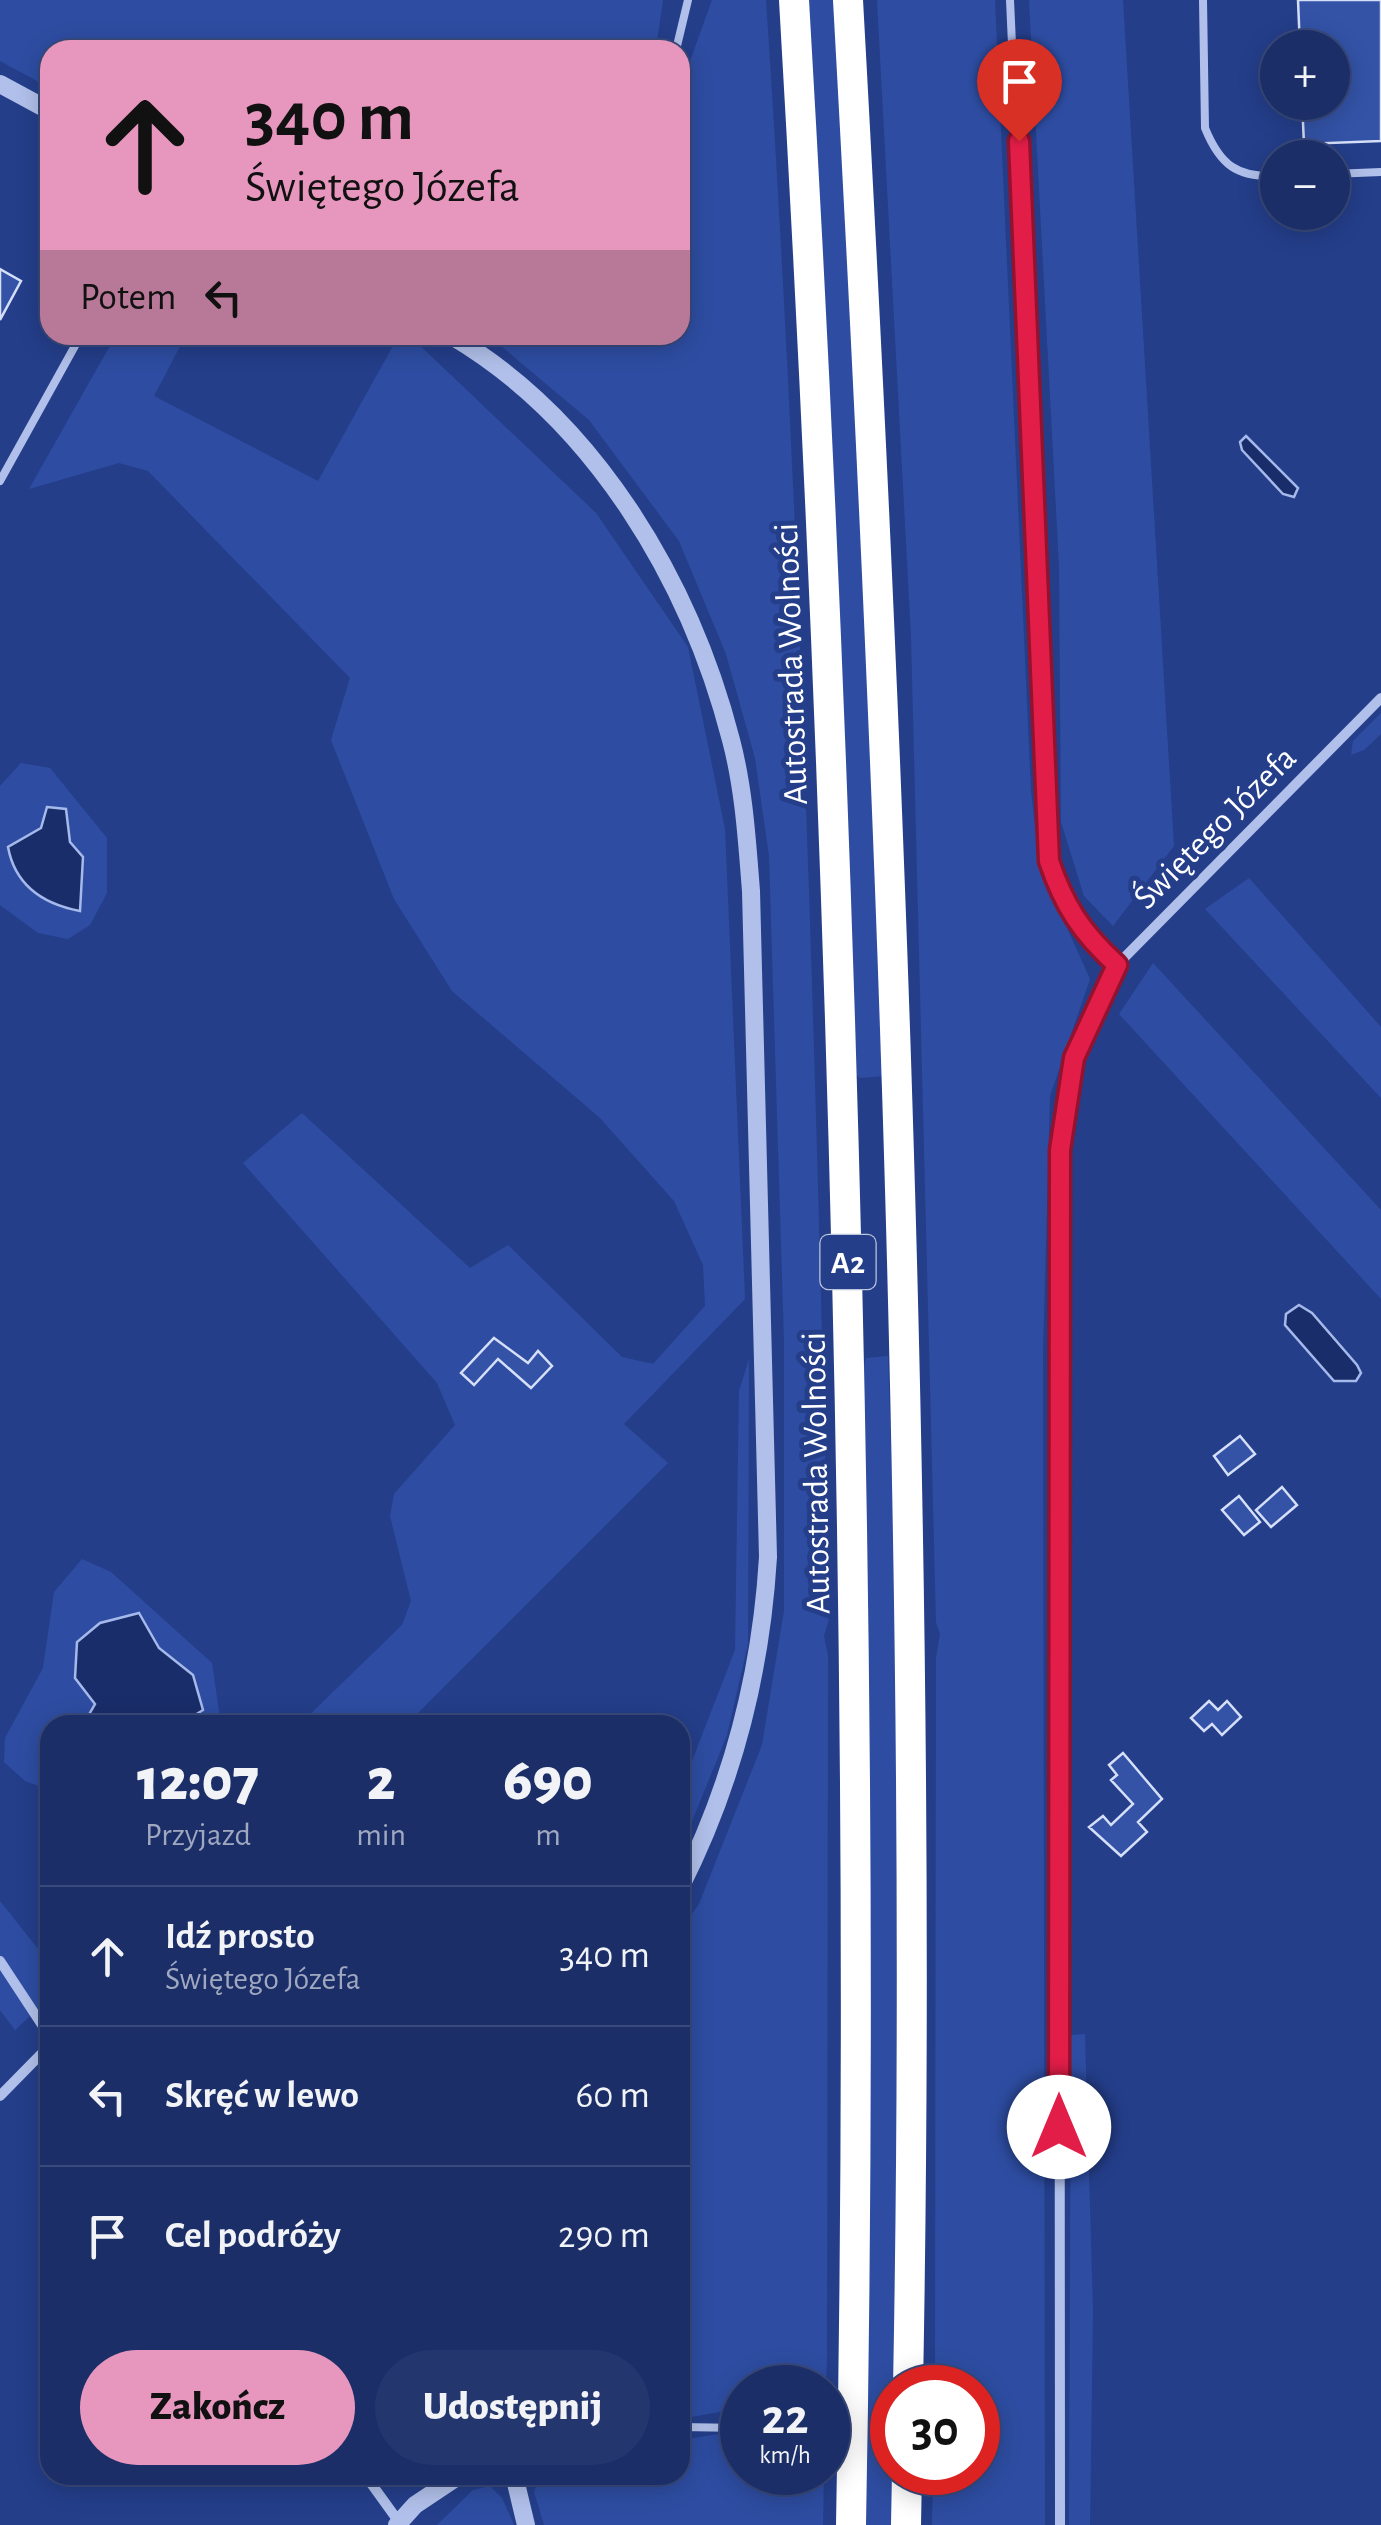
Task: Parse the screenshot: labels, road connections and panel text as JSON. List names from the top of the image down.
{
  "streets": {
    "highway": ["Autostrada Wolności", "A2"],
    "street": ["Świętego Józefa"]
  },
  "page": {
    "map_buttons": ["+", "−"],
    "turn": ["340 m", "Świętego Józefa"],
    "then": "Potem",
    "eta": [
      "12:07",
      "Przyjazd",
      "2",
      "min",
      "690",
      "m"
    ],
    "list": [
      {
        "name": "Idź prosto",
        "note": "Świętego Józefa",
        "value": "340 m"
      },
      {
        "name": "Skręć w lewo",
        "value": "60 m"
      },
      {
        "name": "Cel podróży",
        "value": "290 m"
      }
    ],
    "buttons": ["Zakończ", "Udostępnij"],
    "speed": "22 km/h",
    "limit": "30"
  }
}
